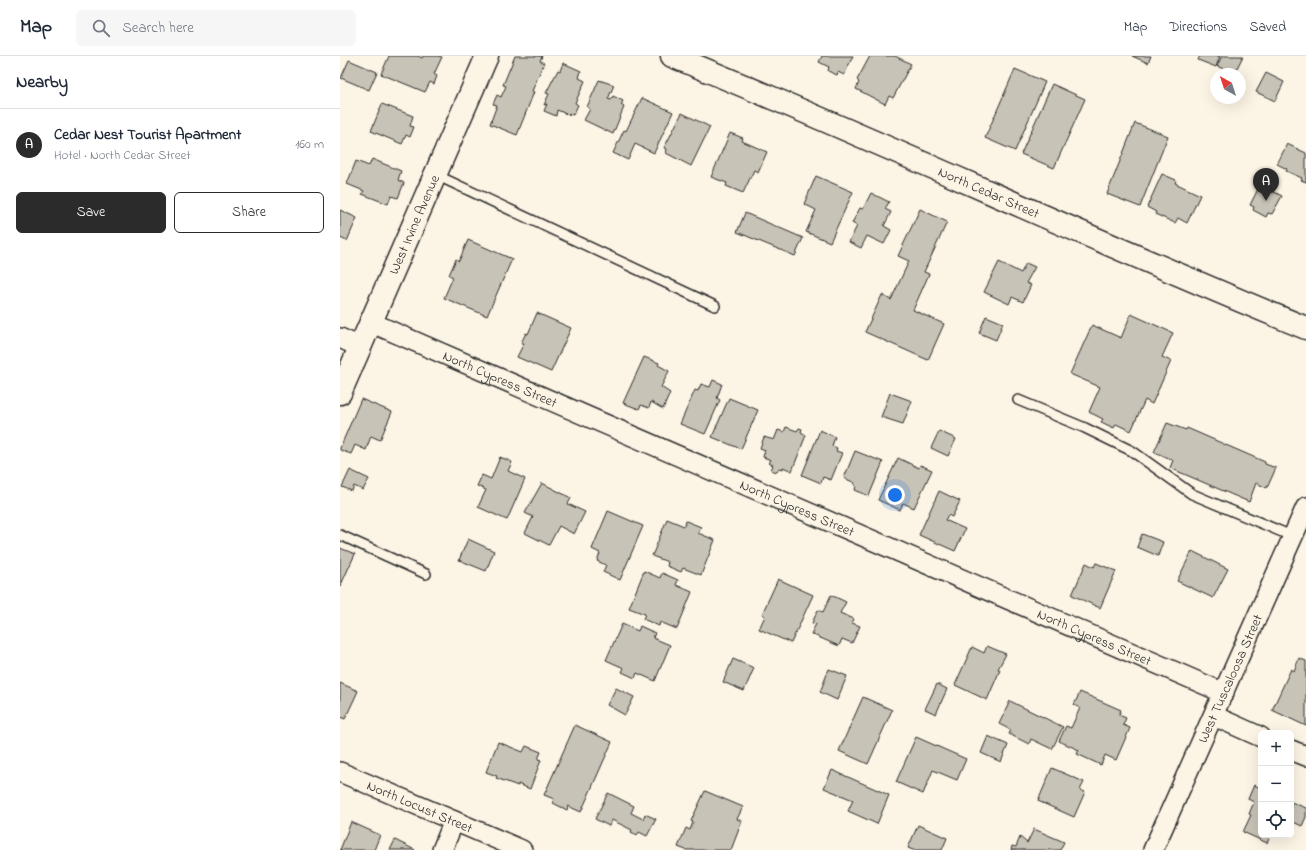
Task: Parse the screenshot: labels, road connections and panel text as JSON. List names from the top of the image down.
{
  "streets": {
    "street": [
      "North Cedar Street",
      "West Irvine Avenue",
      "North Cypress Street",
      "West Tuscaloosa Street",
      "North Locust Street"
    ]
  },
  "crossings": [
    ["West Irvine Avenue", "North Cypress Street"],
    ["North Cypress Street", "West Tuscaloosa Street"]
  ],
  "north": "top left",
  "page": {
    "header": "Map",
    "search": "Search here",
    "nav": ["Map", "Directions", "Saved"],
    "heading": "Nearby",
    "list": [
      {
        "mark": "A",
        "name": "Cedar Nest Tourist Apartment",
        "note": "Hotel · North Cedar Street",
        "value": "160 m"
      }
    ],
    "pins": "A",
    "buttons": ["Save", "Share"],
    "map_buttons": ["+", "−"]
  }
}
